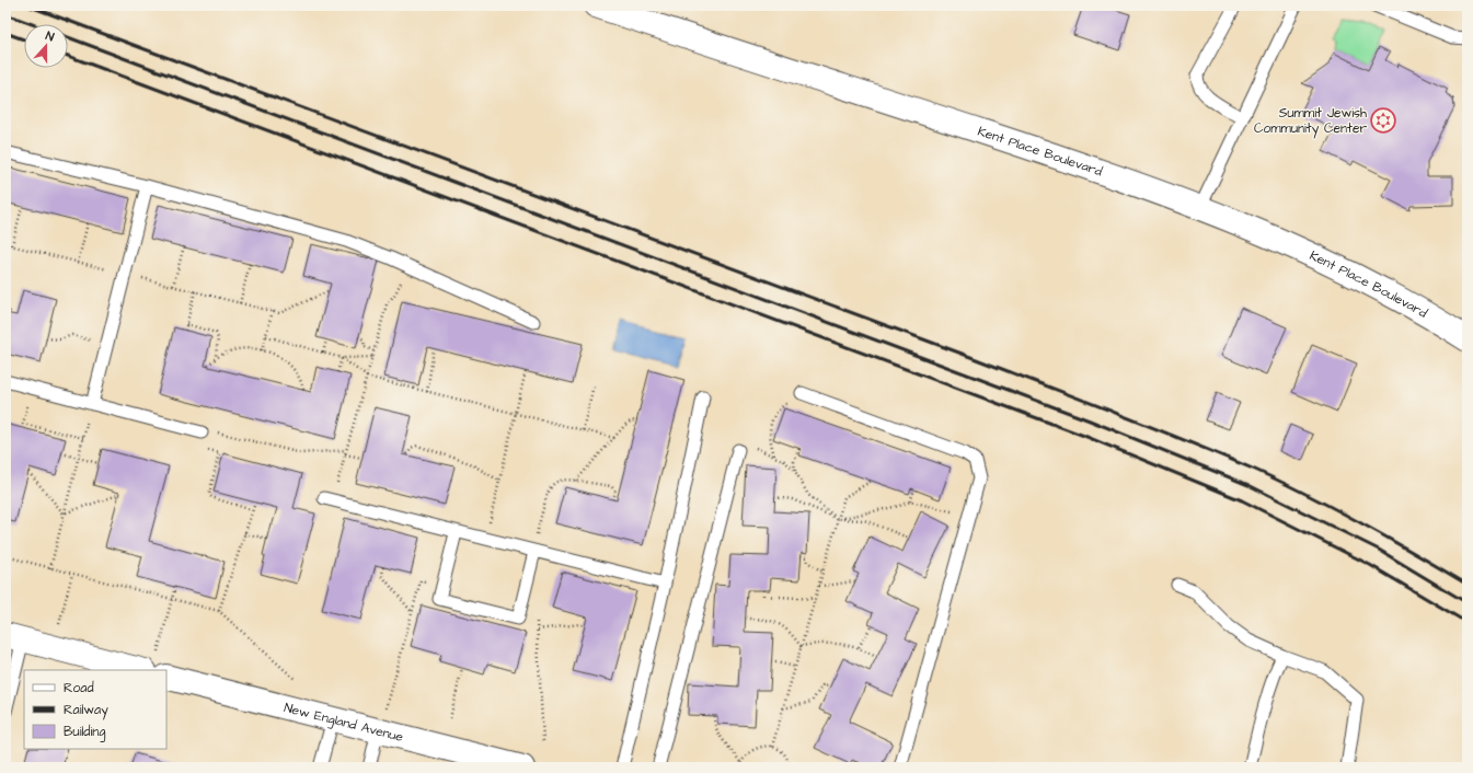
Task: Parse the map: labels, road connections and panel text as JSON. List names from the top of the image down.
{
  "streets": {
    "street": ["Kent Place Boulevard", "New England Avenue"]
  },
  "places": {
    "synagogue": ["Summit Jewish Community Center"]
  },
  "legend": ["Road", "Railway", "Building"],
  "north": "top"
}
